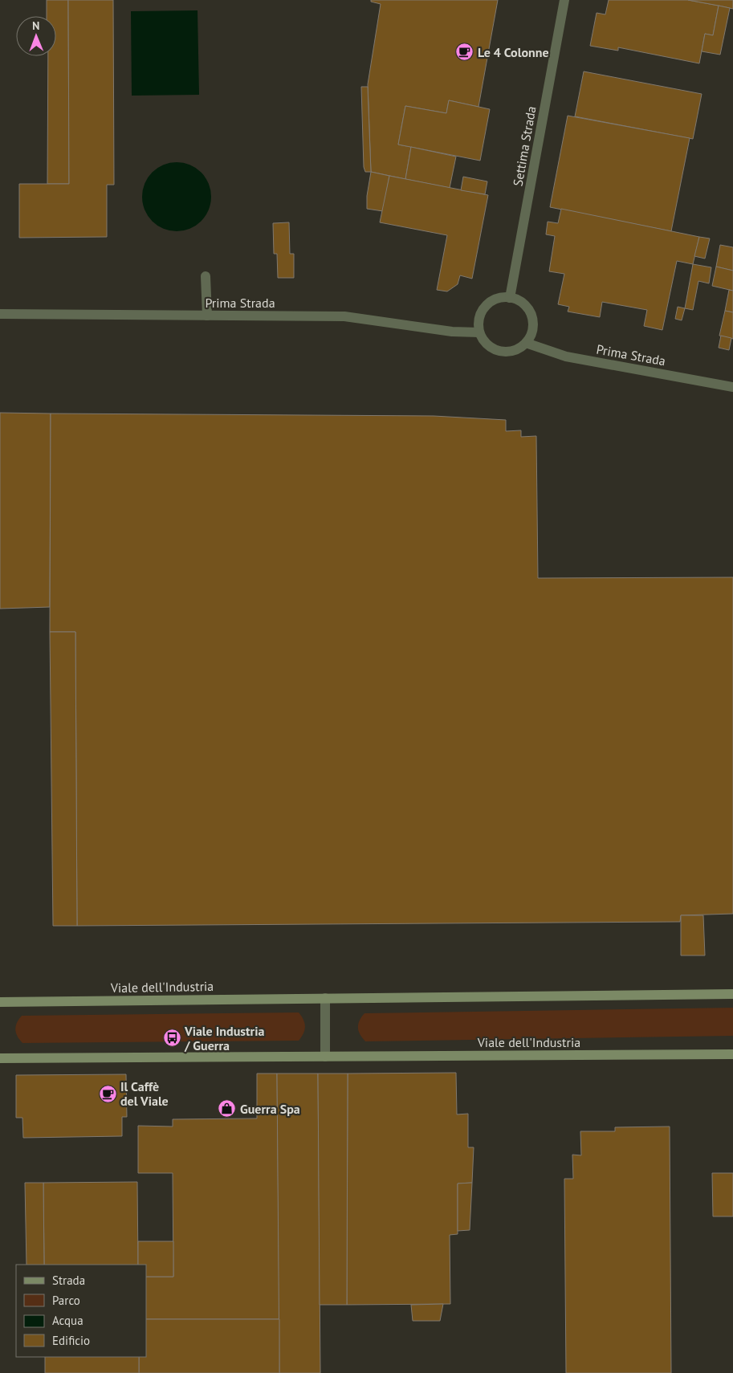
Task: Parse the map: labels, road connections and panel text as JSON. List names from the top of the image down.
{
  "streets": {
    "street": ["Settima Strada", "Prima Strada", "Viale dell'Industria"]
  },
  "crossings": [
    ["Settima Strada", "Prima Strada"]
  ],
  "places": {
    "cafe": ["Le 4 Colonne", "Il Caffè del Viale"],
    "bus stop": ["Viale Industria / Guerra"],
    "shop": ["Guerra Spa"]
  },
  "legend": [
    "Strada",
    "Parco",
    "Acqua",
    "Edificio"
  ],
  "north": "top"
}
